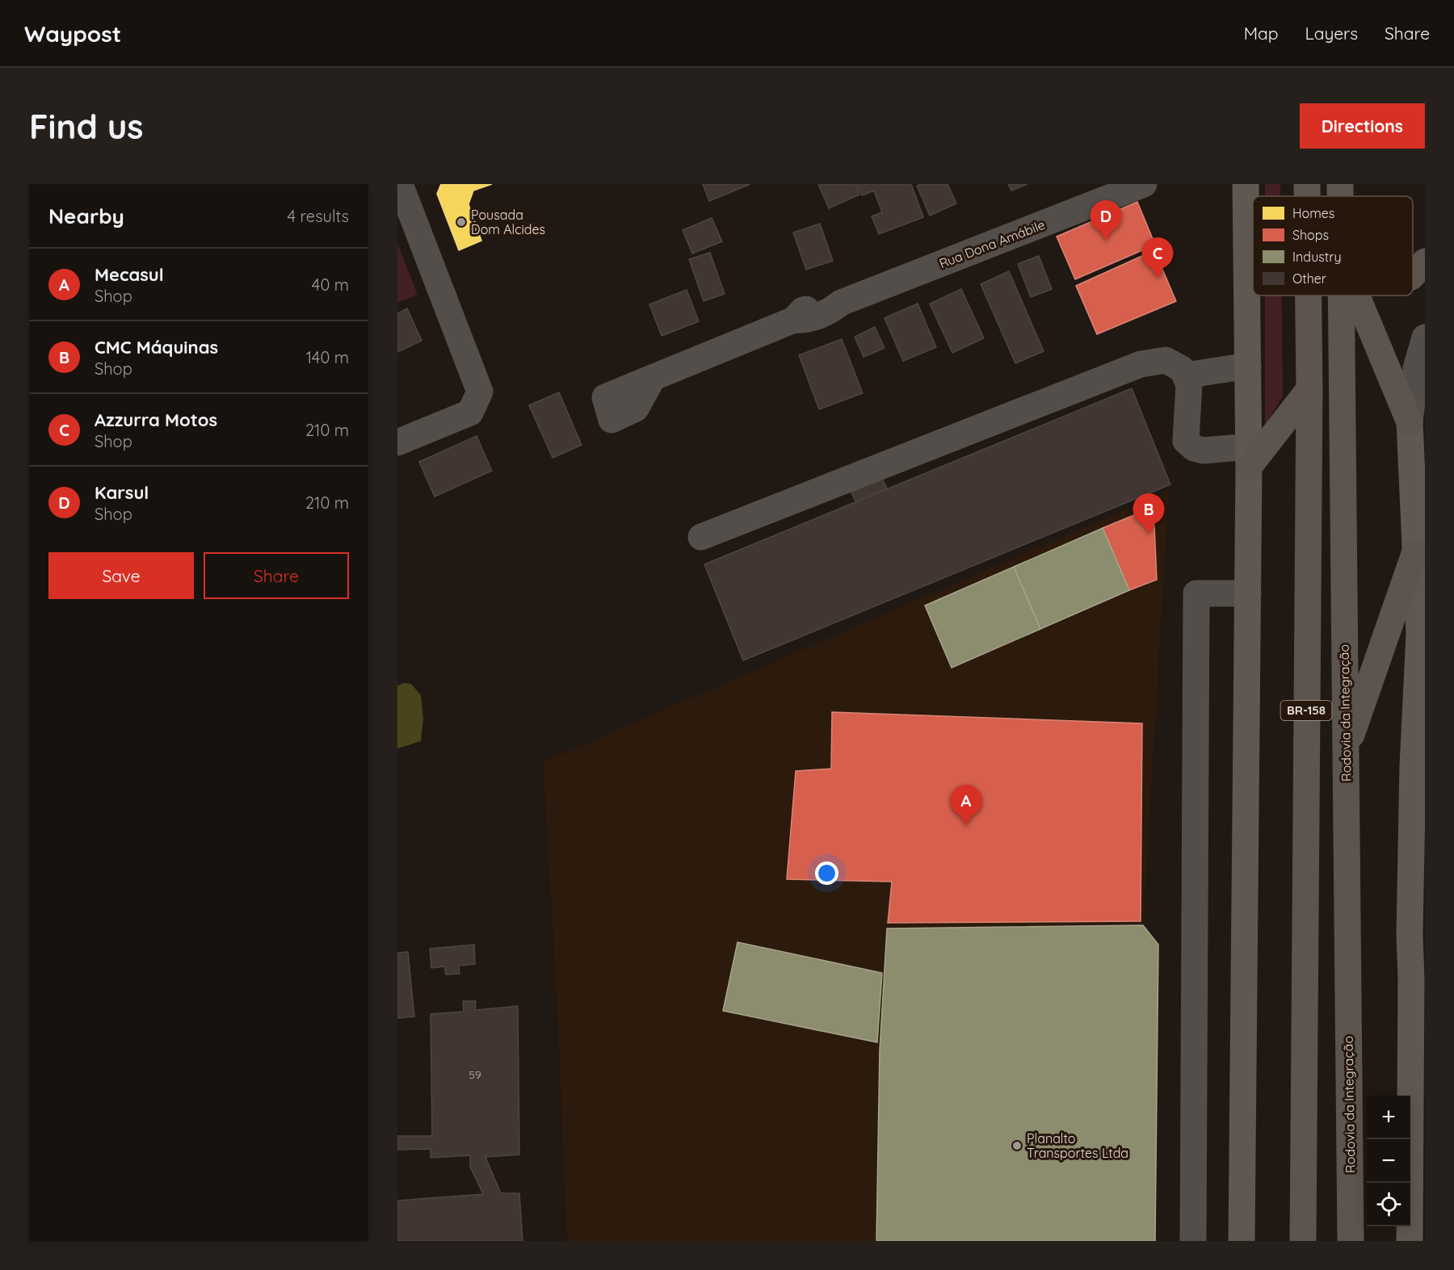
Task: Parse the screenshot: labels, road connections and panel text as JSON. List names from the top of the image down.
{
  "streets": {
    "highway": ["BR-158", "Rodovia da Integração"],
    "street": ["Rua Dona Amábile"]
  },
  "crossings": [
    ["BR-158", "Rodovia da Integração"]
  ],
  "places": ["Pousada Dom Alcides", "Planalto Transportes Ltda"],
  "house_numbers": ["59"],
  "legend": [
    "Homes",
    "Shops",
    "Industry",
    "Other"
  ],
  "page": {
    "header": "Waypost",
    "nav": ["Map", "Layers", "Share"],
    "buttons": [
      "Directions",
      ["Save", "Share"]
    ],
    "title": "Find us",
    "heading": ["Nearby", "4 results"],
    "pins": [
      "D",
      "C",
      "B",
      "A"
    ],
    "list": [
      {
        "mark": "A",
        "name": "Mecasul",
        "note": "Shop",
        "value": "40 m"
      },
      {
        "mark": "B",
        "name": "CMC Máquinas",
        "note": "Shop",
        "value": "140 m"
      },
      {
        "mark": "C",
        "name": "Azzurra Motos",
        "note": "Shop",
        "value": "210 m"
      },
      {
        "mark": "D",
        "name": "Karsul",
        "note": "Shop",
        "value": "210 m"
      }
    ],
    "map_buttons": ["+", "−"]
  }
}
